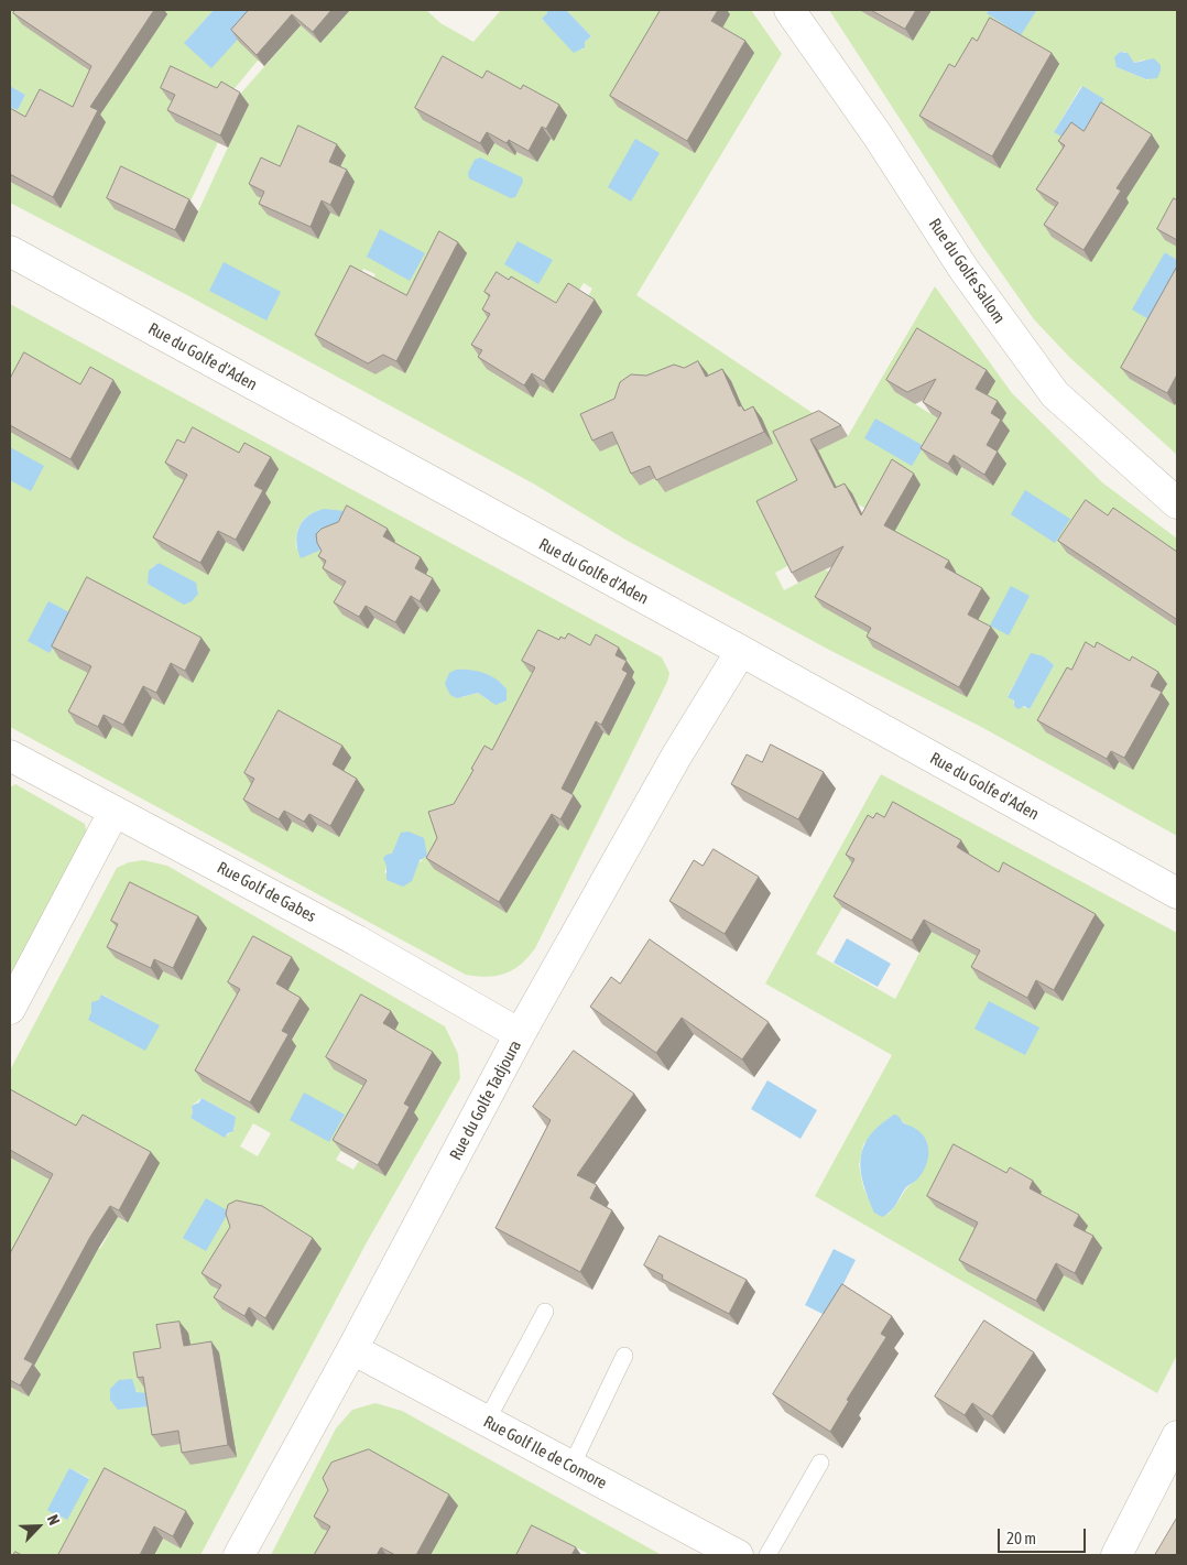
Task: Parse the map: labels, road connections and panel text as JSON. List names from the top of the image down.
{
  "streets": {
    "street": [
      "Rue du Golfe Sallom",
      "Rue du Golfe d'Aden",
      "Rue Golf de Gabes",
      "Rue du Golfe Tadjoura",
      "Rue Golf Ile de Comore"
    ]
  },
  "crossings": [
    ["Rue du Golfe d'Aden", "Rue du Golfe Tadjoura"],
    ["Rue Golf de Gabes", "Rue du Golfe Tadjoura"],
    ["Rue du Golfe Tadjoura", "Rue Golf Ile de Comore"]
  ],
  "scale_bar": "20 m",
  "north": "top right"
}
